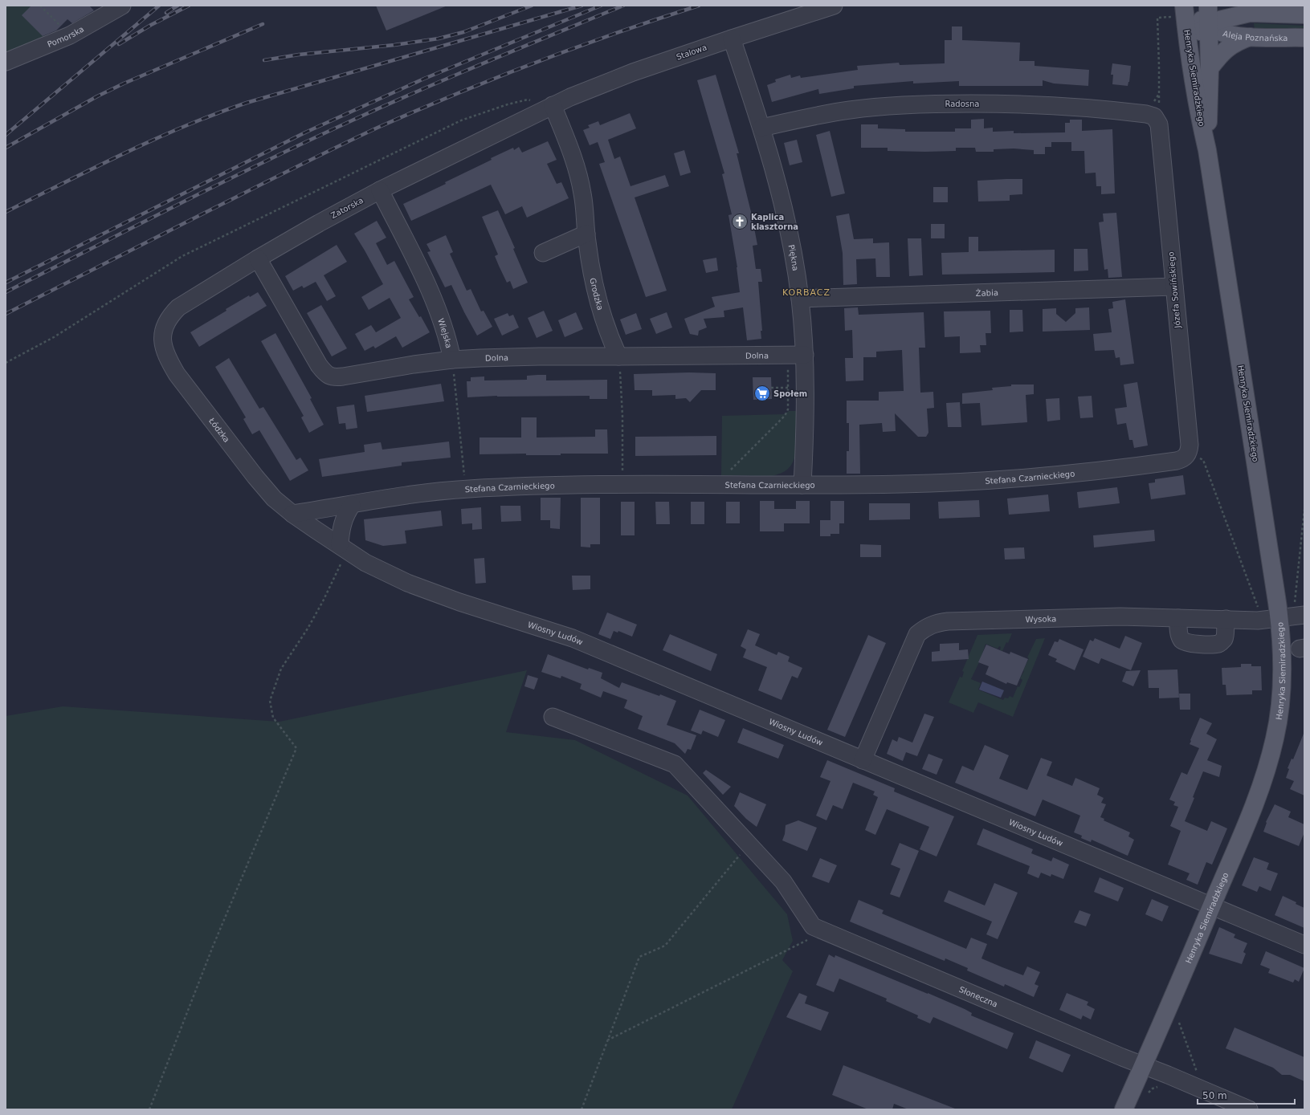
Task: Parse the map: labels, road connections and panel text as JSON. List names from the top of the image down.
{
  "streets": {
    "main road": ["Aleja Poznańska", "Henryka Siemiradzkiego"],
    "street": [
      "Pomorska",
      "Stalowa",
      "Radosna",
      "Zatorska",
      "Piękna",
      "Józefa Sowińskiego",
      "Żabia",
      "Grodzka",
      "Wiejska",
      "Dolna",
      "Łódzka",
      "Stefana Czarnieckiego",
      "Wysoka",
      "Wiosny Ludów",
      "Słoneczna"
    ]
  },
  "crossings": [
    ["Aleja Poznańska", "Henryka Siemiradzkiego"],
    ["Stalowa", "Zatorska"],
    ["Stalowa", "Piękna"],
    ["Stalowa", "Grodzka"],
    ["Henryka Siemiradzkiego", "Wysoka"],
    ["Henryka Siemiradzkiego", "Wiosny Ludów"],
    ["Henryka Siemiradzkiego", "Słoneczna"],
    ["Radosna", "Piękna"],
    ["Radosna", "Józefa Sowińskiego"],
    ["Zatorska", "Grodzka"],
    ["Zatorska", "Wiejska"],
    ["Zatorska", "Dolna"],
    ["Zatorska", "Łódzka"],
    ["Piękna", "Żabia"],
    ["Piękna", "Dolna"],
    ["Piękna", "Stefana Czarnieckiego"],
    ["Józefa Sowińskiego", "Żabia"],
    ["Józefa Sowińskiego", "Stefana Czarnieckiego"],
    ["Grodzka", "Dolna"],
    ["Wiejska", "Dolna"],
    ["Wiejska", "Stefana Czarnieckiego"],
    ["Łódzka", "Stefana Czarnieckiego"],
    ["Łódzka", "Wiosny Ludów"],
    ["Stefana Czarnieckiego", "Wiosny Ludów"],
    ["Wysoka", "Wiosny Ludów"]
  ],
  "districts": ["KORBACZ"],
  "places": {
    "church": ["Kaplica klasztorna"],
    "supermarket": ["Społem"]
  },
  "scale_bar": "50 m"
}
